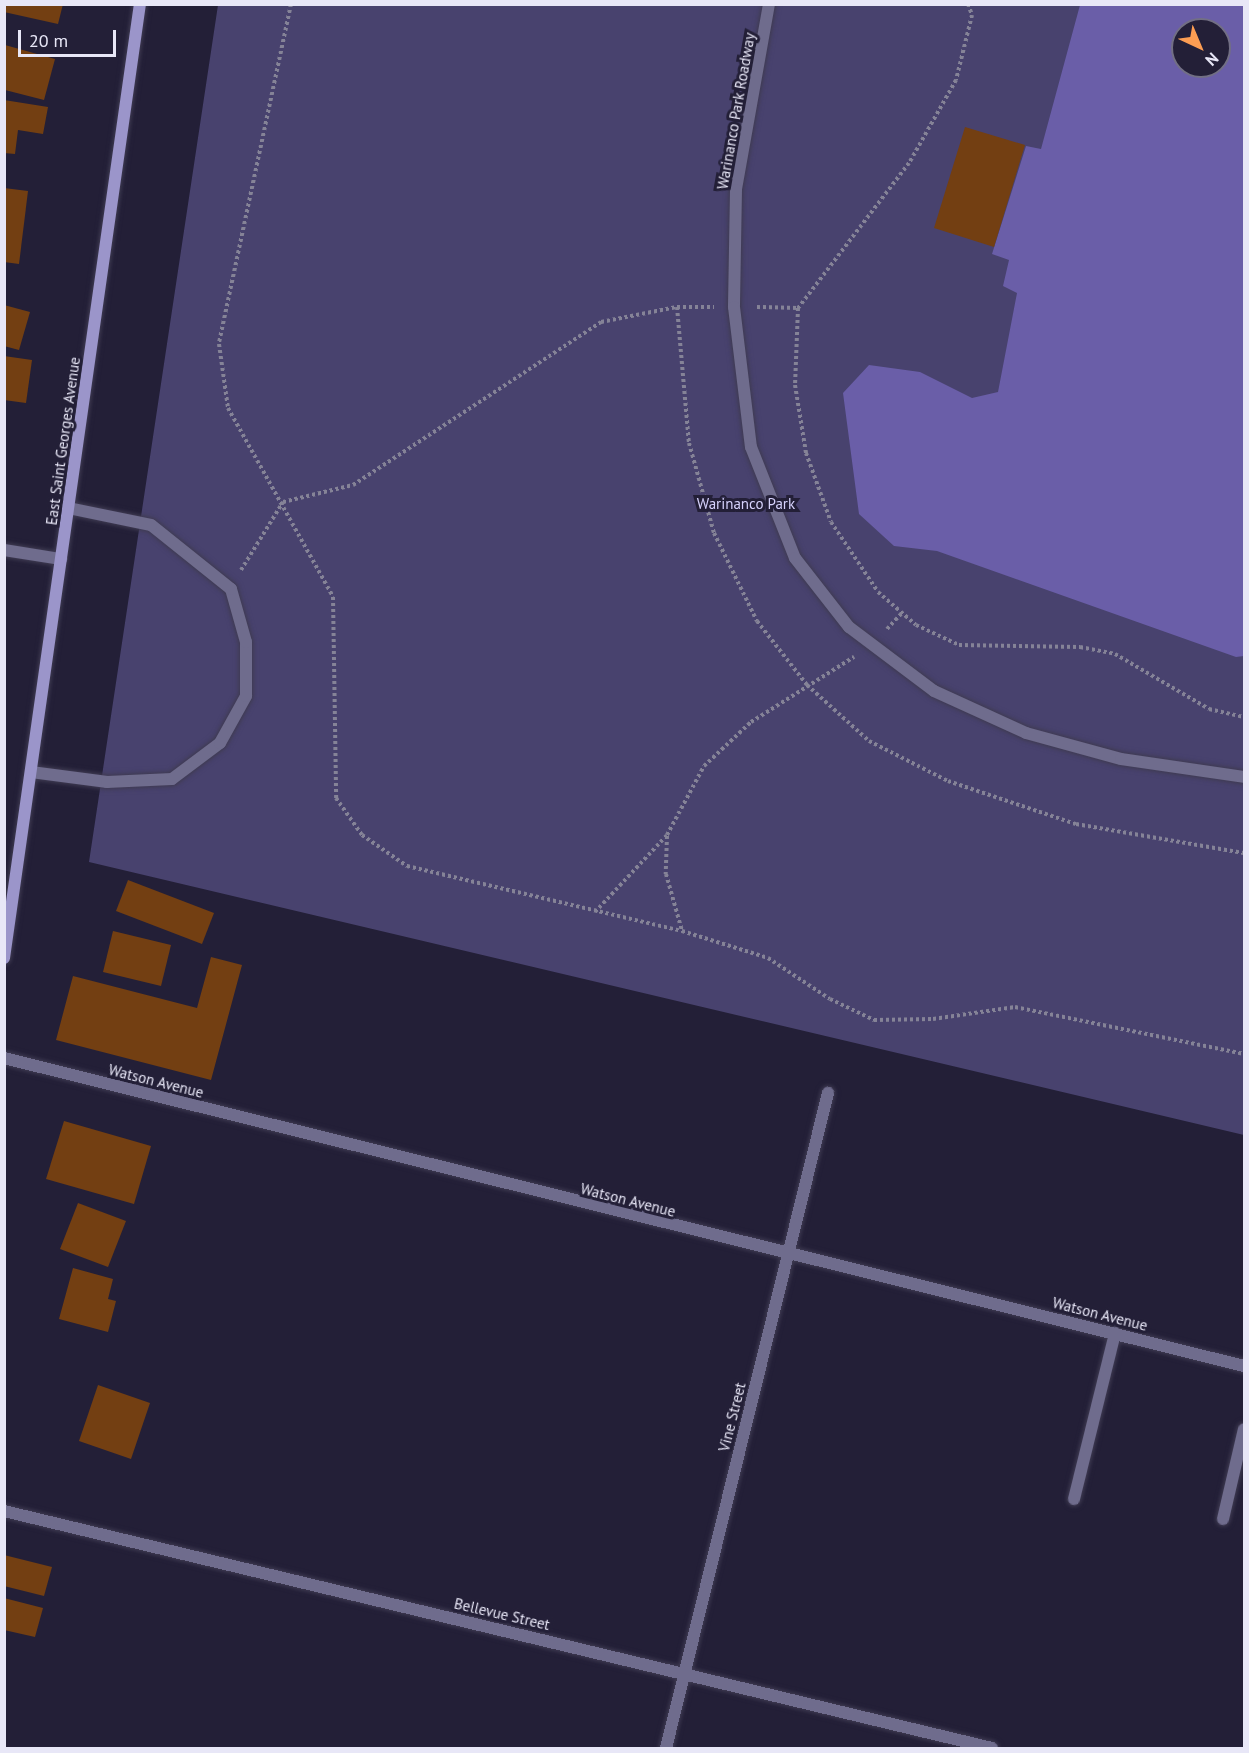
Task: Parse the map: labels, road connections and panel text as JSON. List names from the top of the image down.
{
  "streets": {
    "main road": ["East Saint Georges Avenue"],
    "street": [
      "Warinanco Park Roadway",
      "Watson Avenue",
      "Vine Street",
      "Bellevue Street"
    ]
  },
  "crossings": [
    ["Watson Avenue", "Vine Street"],
    ["Vine Street", "Bellevue Street"]
  ],
  "parks": ["Warinanco Park"],
  "scale_bar": "20 m",
  "north": "bottom right"
}
